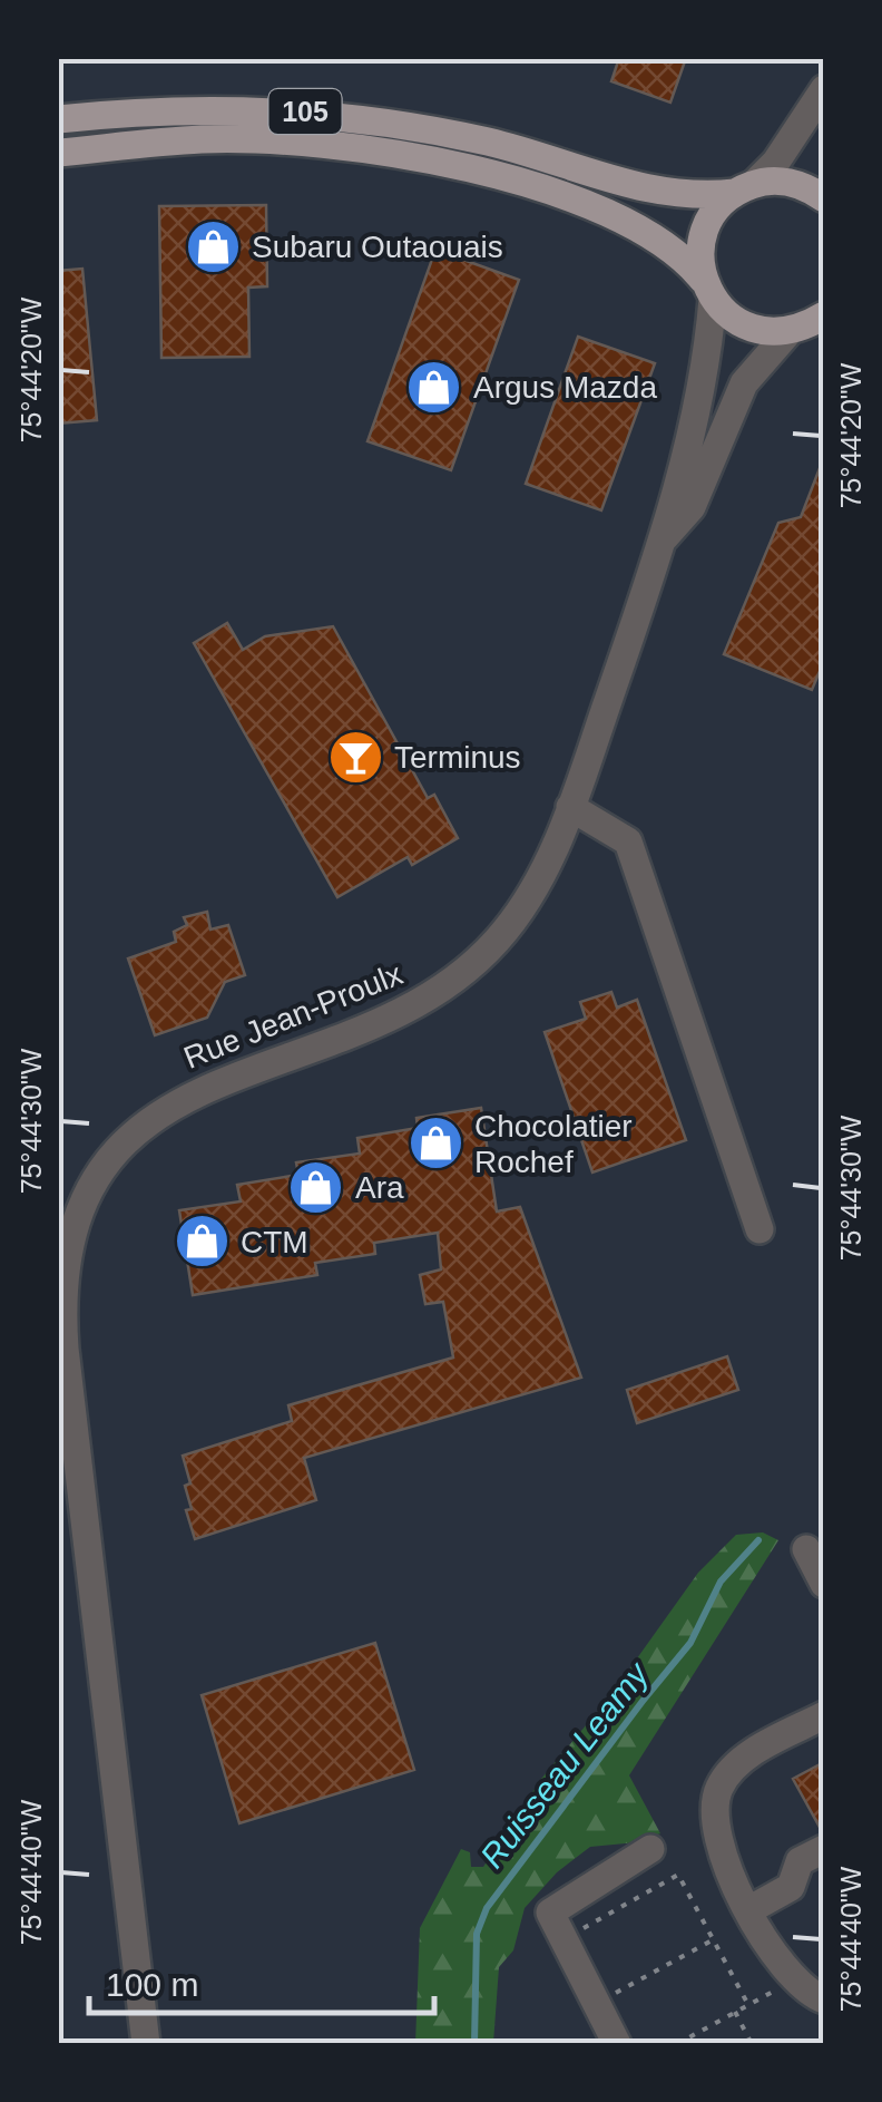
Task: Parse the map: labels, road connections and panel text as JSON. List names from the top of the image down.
{
  "streets": {
    "main road": ["105"],
    "street": ["Rue Jean-Proulx"]
  },
  "crossings": [
    ["105", "Rue Jean-Proulx"]
  ],
  "water": ["Ruisseau Leamy"],
  "places": {
    "shop": [
      "Subaru Outaouais",
      "Argus Mazda",
      "Chocolatier Rochef",
      "Ara",
      "CTM"
    ],
    "bar": ["Terminus"]
  },
  "scale_bar": "100 m",
  "coordinates": ["75°44'20\"W", "75°44'30\"W", "75°44'40\"W"]
}
